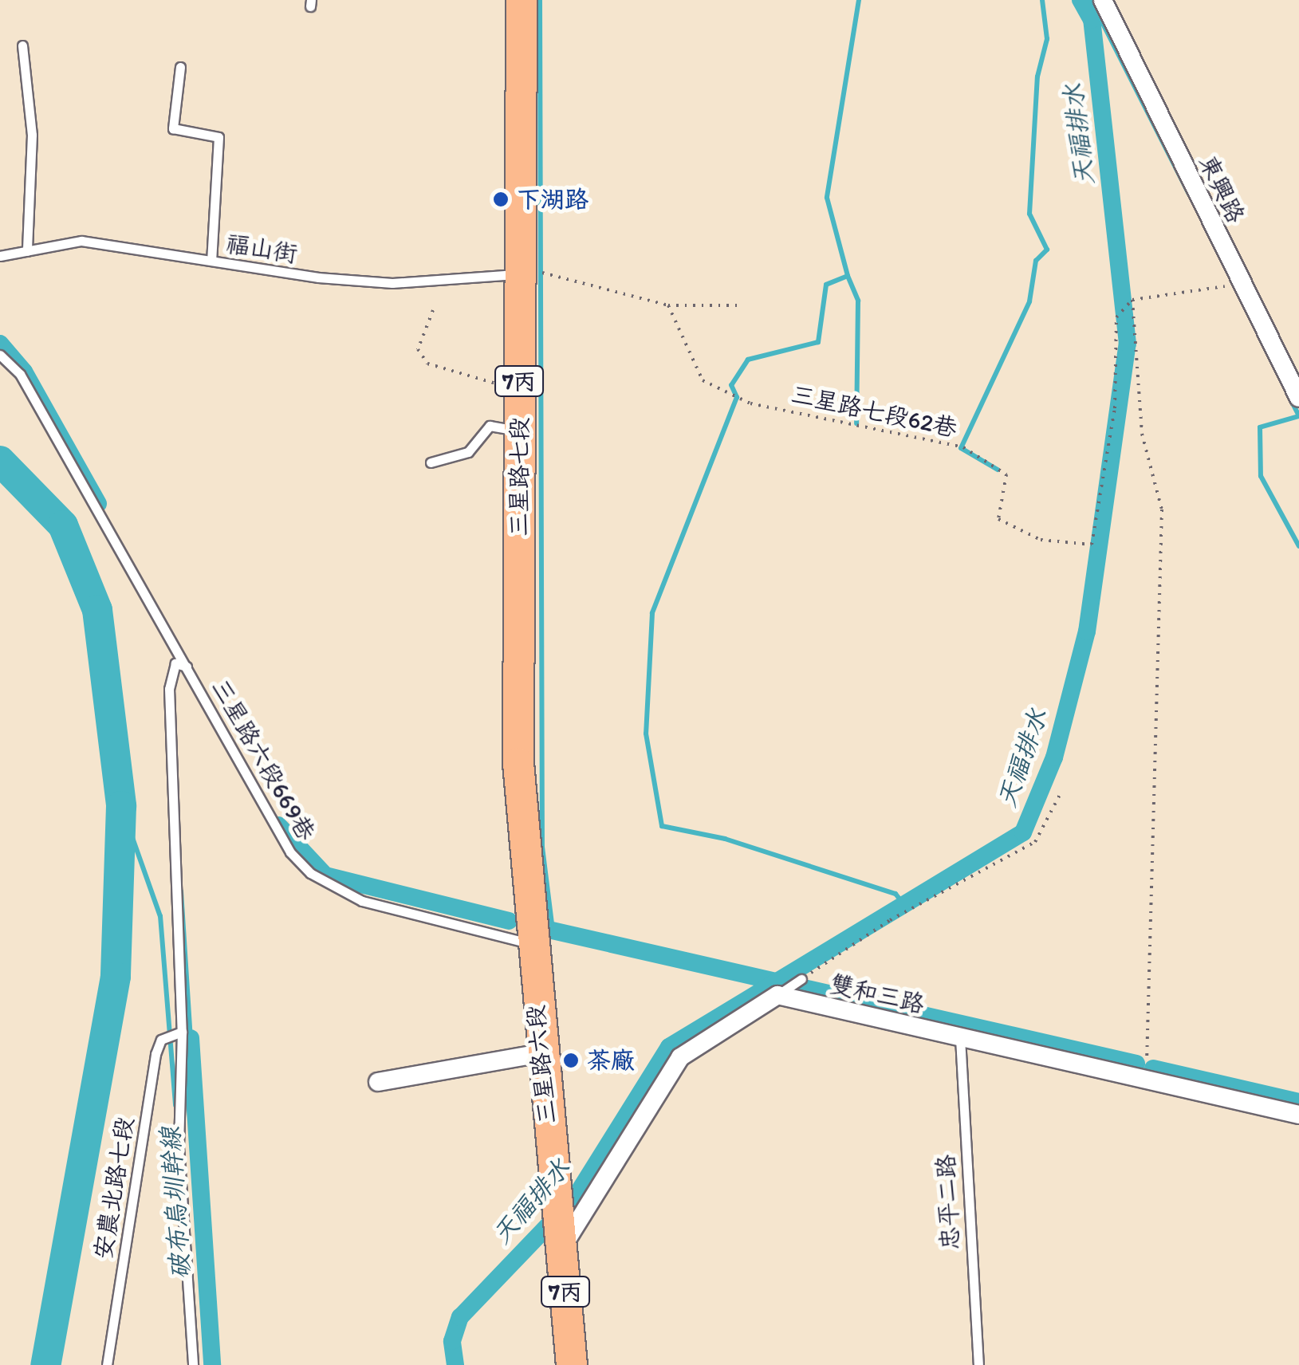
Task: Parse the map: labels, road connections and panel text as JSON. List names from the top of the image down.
{
  "streets": {
    "main road": ["7丙", "三星路七段", "三星路六段"],
    "street": ["東興路", "雙和三路"],
    "lane": [
      "福山街",
      "三星路六段669巷",
      "安農北路七段",
      "忠平二路"
    ],
    "path": ["三星路七段62巷"]
  },
  "crossings": [
    ["福山街", "三星路七段"],
    ["三星路七段", "三星路六段"],
    ["三星路六段669巷", "三星路六段"],
    ["雙和三路", "忠平二路"]
  ],
  "water": ["天福排水", "破布烏圳幹線"],
  "places": ["下湖路", "茶廠"]
}
